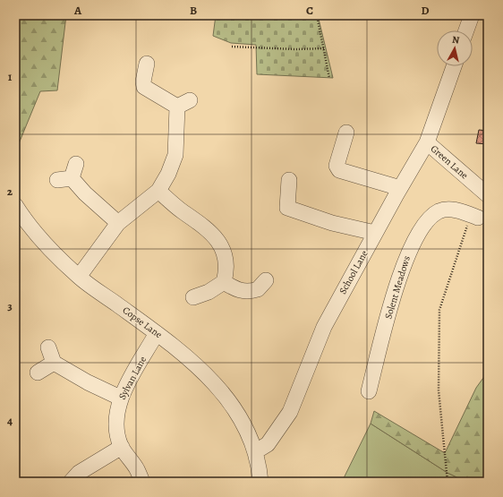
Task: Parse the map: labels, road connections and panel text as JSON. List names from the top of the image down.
{
  "streets": {
    "street": [
      "Green Lane",
      "School Lane",
      "Solent Meadows",
      "Copse Lane",
      "Sylvan Lane"
    ]
  },
  "crossings": [
    ["Green Lane", "School Lane"],
    ["School Lane", "Copse Lane"],
    ["Copse Lane", "Sylvan Lane"]
  ],
  "north": "top",
  "grid": {
    "columns": [
      "A",
      "B",
      "C",
      "D"
    ],
    "rows": [
      "1",
      "2",
      "3",
      "4"
    ]
  }
}
